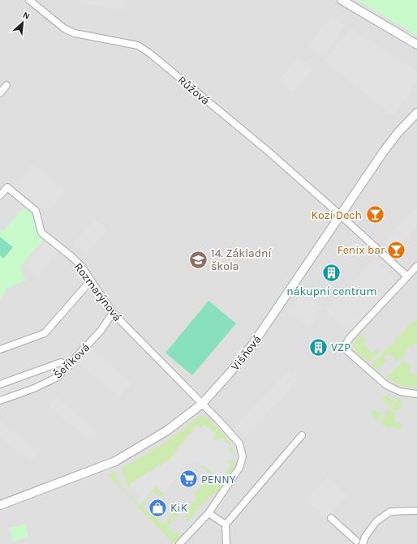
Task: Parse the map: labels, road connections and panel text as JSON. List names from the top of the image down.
{
  "streets": {
    "street": [
      "Růžová",
      "Rozmarýnová",
      "Višňová",
      "Šeříková"
    ]
  },
  "crossings": [
    ["Růžová", "Višňová"],
    ["Rozmarýnová", "Višňová"],
    ["Rozmarýnová", "Šeříková"]
  ],
  "places": {
    "bar": ["Kozí Dech", "Fenix bar"],
    "school or university": ["14. Základní škola"],
    "building": ["nákupní centrum", "VZP"],
    "supermarket": ["PENNY"],
    "shop": ["KiK"]
  },
  "north": "top right"
}
